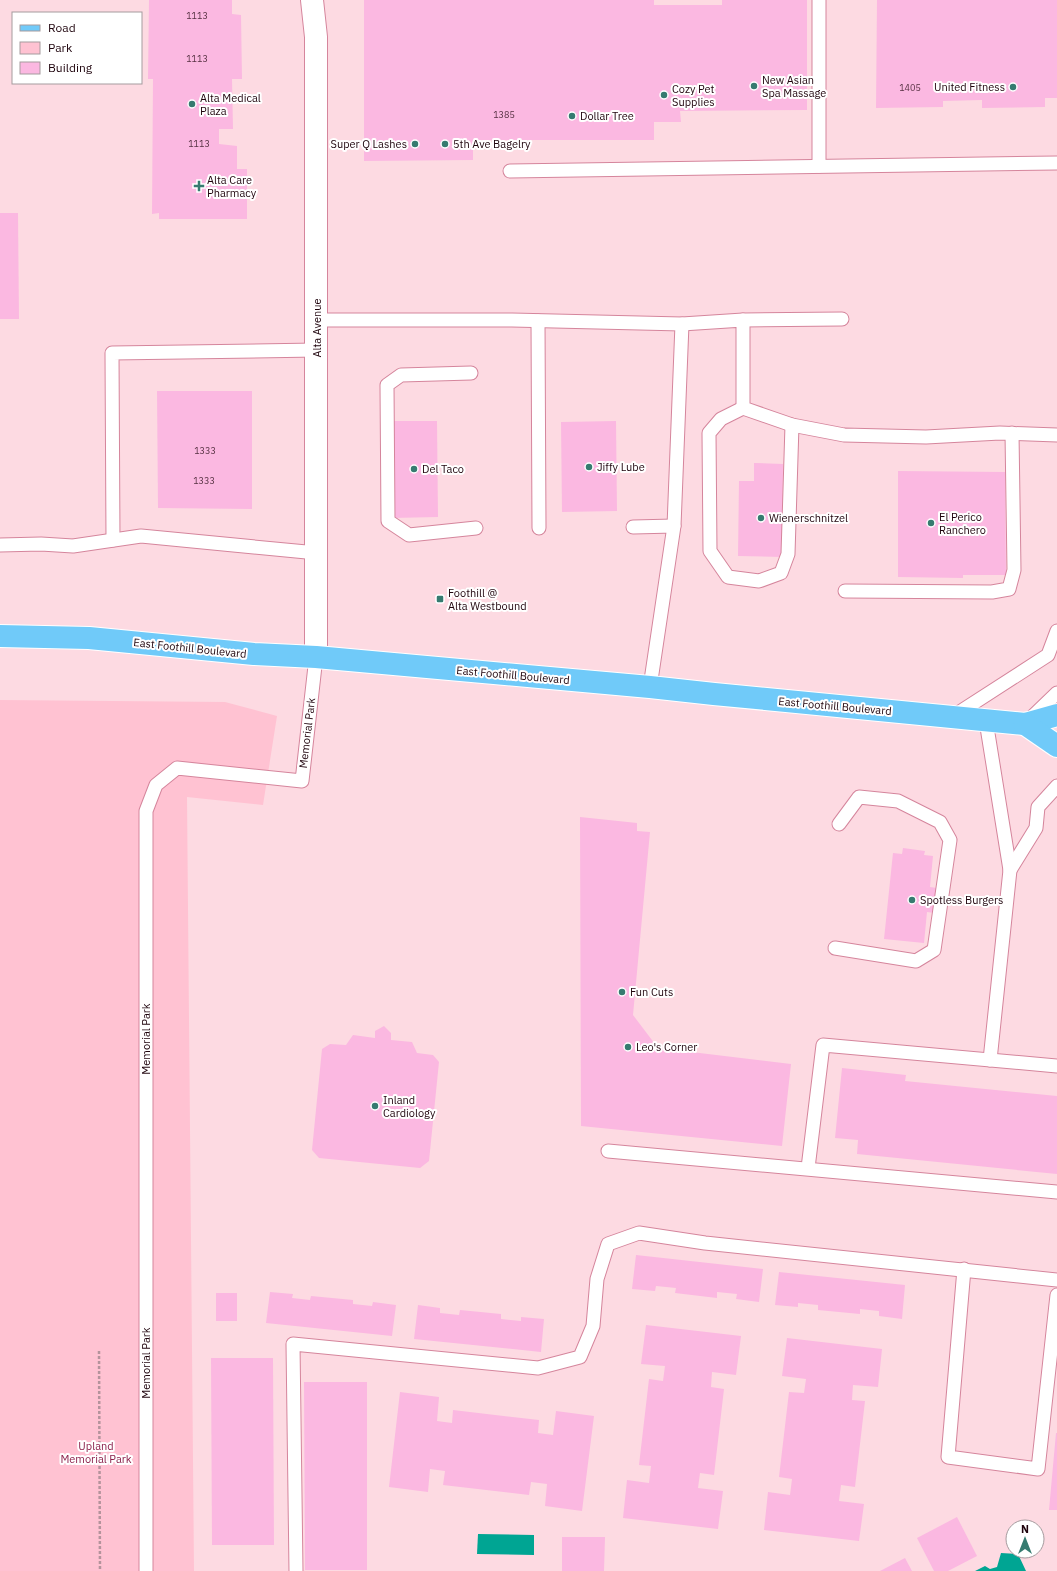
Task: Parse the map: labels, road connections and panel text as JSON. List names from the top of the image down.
{
  "streets": {
    "main road": ["East Foothill Boulevard"],
    "street": ["Alta Avenue"],
    "lane": ["Memorial Park"]
  },
  "crossings": [
    ["Alta Avenue", "East Foothill Boulevard"],
    ["Alta Avenue", "Memorial Park"],
    ["East Foothill Boulevard", "Memorial Park"]
  ],
  "parks": ["Upland Memorial Park"],
  "places": {
    "other": [
      "New Asian Spa Massage",
      "United Fitness",
      "Cozy Pet Supplies",
      "Alta Medical Plaza",
      "Dollar Tree",
      "Super Q Lashes",
      "5th Ave Bagelry",
      "Jiffy Lube",
      "Del Taco",
      "Wienerschnitzel",
      "El Perico Ranchero",
      "Spotless Burgers",
      "Fun Cuts",
      "Leo's Corner",
      "Inland Cardiology"
    ],
    "health": ["Alta Care Pharmacy"],
    "transit": ["Foothill @ Alta Westbound"]
  },
  "house_numbers": [
    "1113",
    "1113",
    "1405",
    "1385",
    "1113",
    "1333",
    "1333"
  ],
  "legend": ["Road", "Park", "Building"],
  "north": "top"
}
